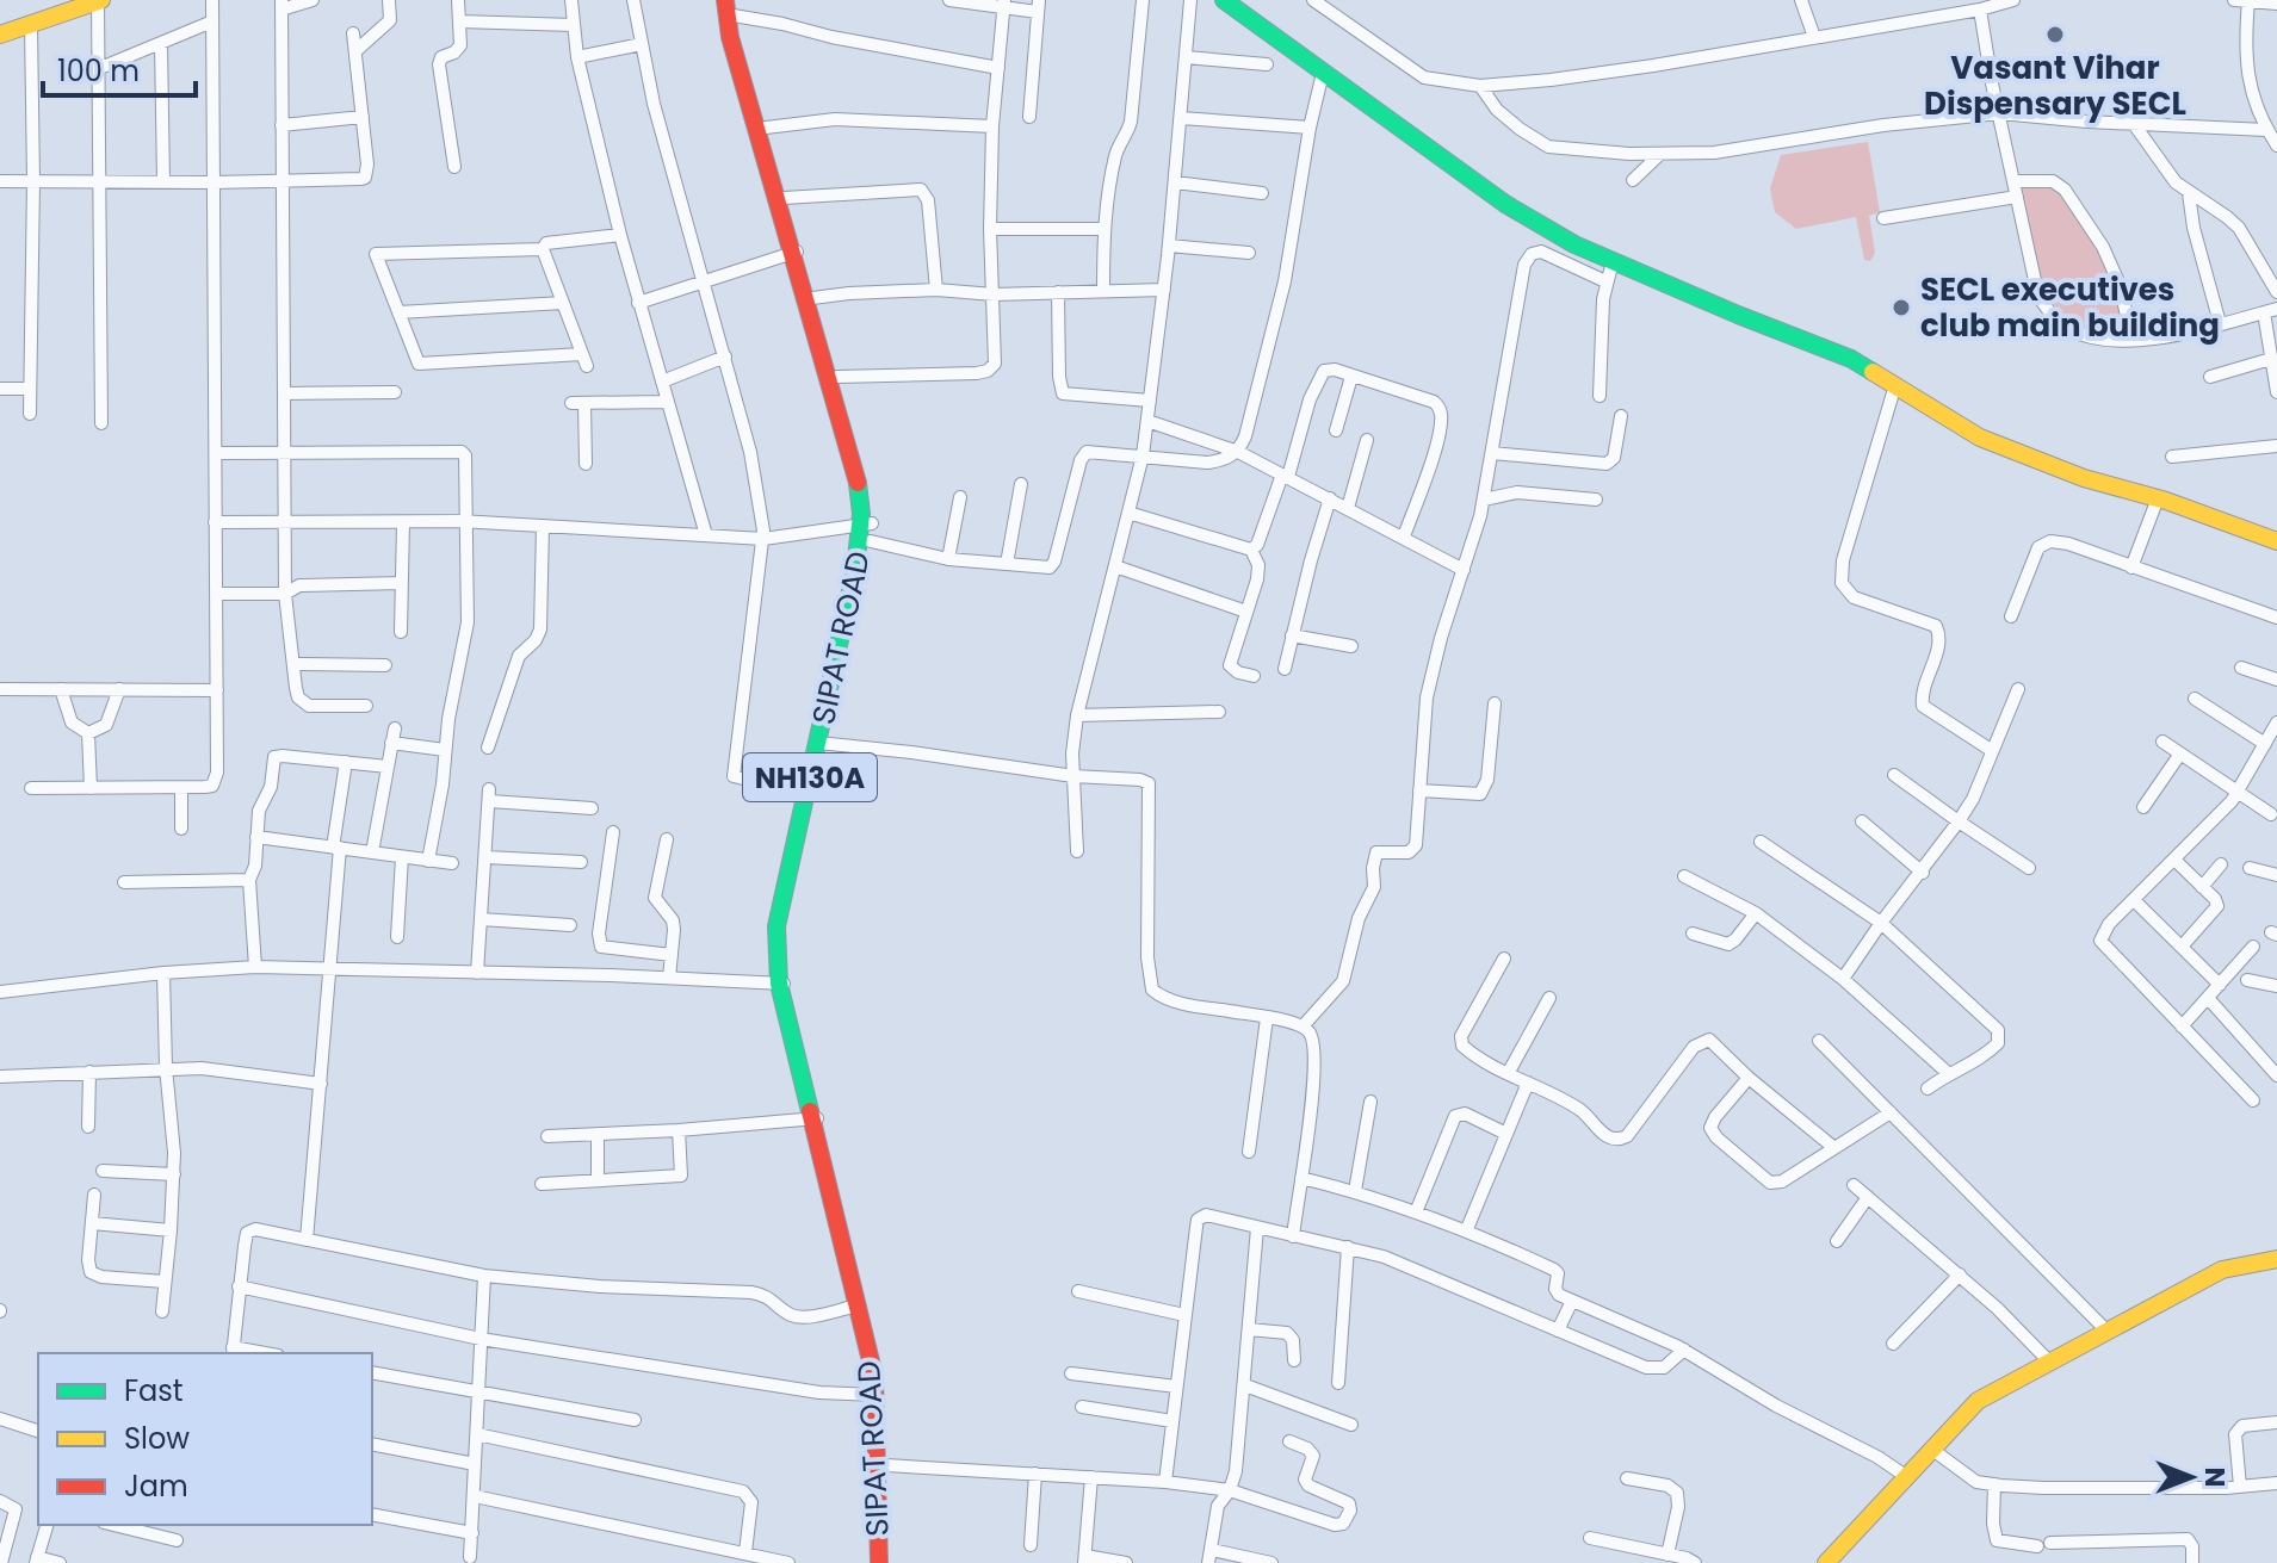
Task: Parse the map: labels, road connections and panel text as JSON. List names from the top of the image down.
{
  "streets": {
    "main road": ["SIPAT ROAD", "NH130A"]
  },
  "places": ["Vasant Vihar Dispensary SECL", "SECL executives club main building"],
  "legend": ["Fast", "Slow", "Jam"],
  "scale_bar": "100 m",
  "north": "right"
}
